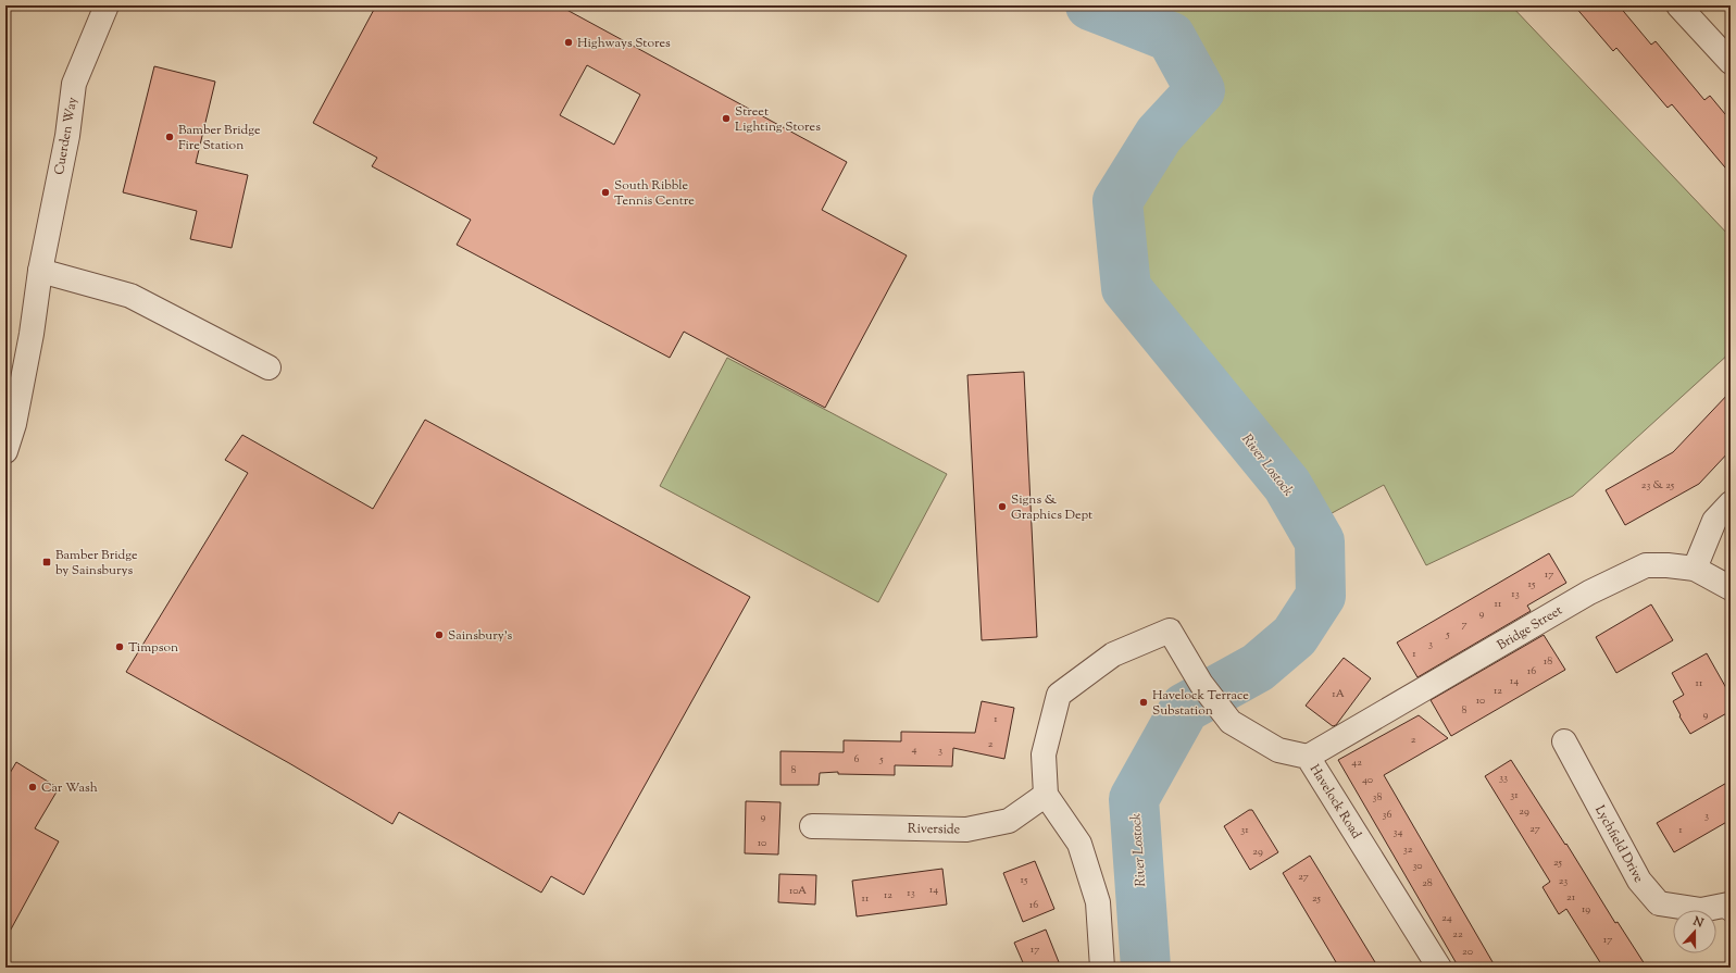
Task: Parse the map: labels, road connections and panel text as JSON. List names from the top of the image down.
{
  "streets": {
    "street": [
      "Cuerden Way",
      "Bridge Street",
      "Havelock Road",
      "Riverside",
      "Lychfield Drive"
    ]
  },
  "crossings": [
    ["Bridge Street", "Havelock Road"],
    ["Havelock Road", "Riverside"]
  ],
  "water": ["River Lostock"],
  "places": {
    "other": [
      "Highways Stores",
      "Street Lighting Stores",
      "Bamber Bridge Fire Station",
      "South Ribble Tennis Centre",
      "Signs & Graphics Dept",
      "Sainsbury's",
      "Timpson",
      "Havelock Terrace Substation",
      "Car Wash"
    ],
    "transit": ["Bamber Bridge by Sainsburys"]
  },
  "house_numbers": [
    "23 & 25",
    "17",
    "15",
    "13",
    "11",
    "9",
    "7",
    "5",
    "3",
    "1",
    "18",
    "16",
    "14",
    "11",
    "12",
    "1A",
    "10",
    "8",
    "9",
    "1",
    "2",
    "2",
    "4",
    "3",
    "6",
    "5",
    "42",
    "8",
    "33",
    "40",
    "31",
    "38",
    "29",
    "36",
    "3",
    "9",
    "27",
    "31",
    "1",
    "34",
    "10",
    "32",
    "29",
    "25",
    "30",
    "27",
    "15",
    "23",
    "28",
    "14",
    "10A",
    "13",
    "12",
    "21",
    "11",
    "25",
    "16",
    "19",
    "24",
    "22",
    "17",
    "17",
    "20"
  ],
  "north": "top"
}
